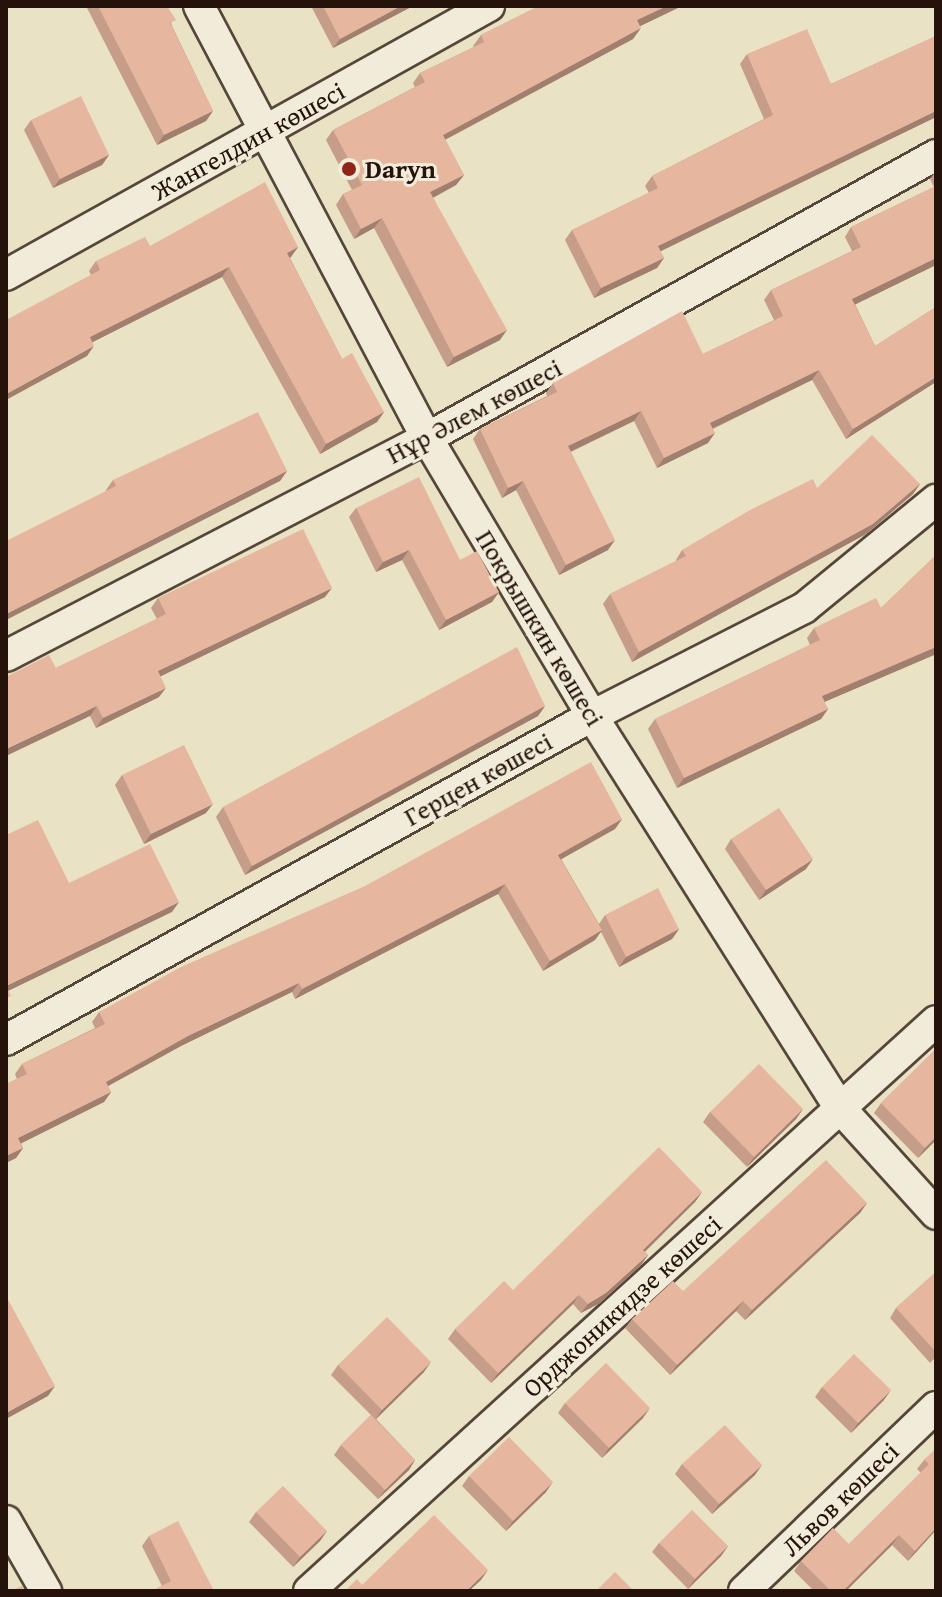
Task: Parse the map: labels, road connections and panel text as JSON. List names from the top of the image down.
{
  "streets": {
    "street": [
      "Жангелдин көшесі",
      "Нұр Әлем көшесі",
      "Покрышкин көшесі",
      "Герцен көшесі",
      "Орджоникидзе көшесі",
      "Львов көшесі"
    ]
  },
  "crossings": [
    ["Жангелдин көшесі", "Покрышкин көшесі"],
    ["Нұр Әлем көшесі", "Покрышкин көшесі"],
    ["Покрышкин көшесі", "Герцен көшесі"],
    ["Покрышкин көшесі", "Орджоникидзе көшесі"]
  ],
  "places": ["Daryn"]
}
